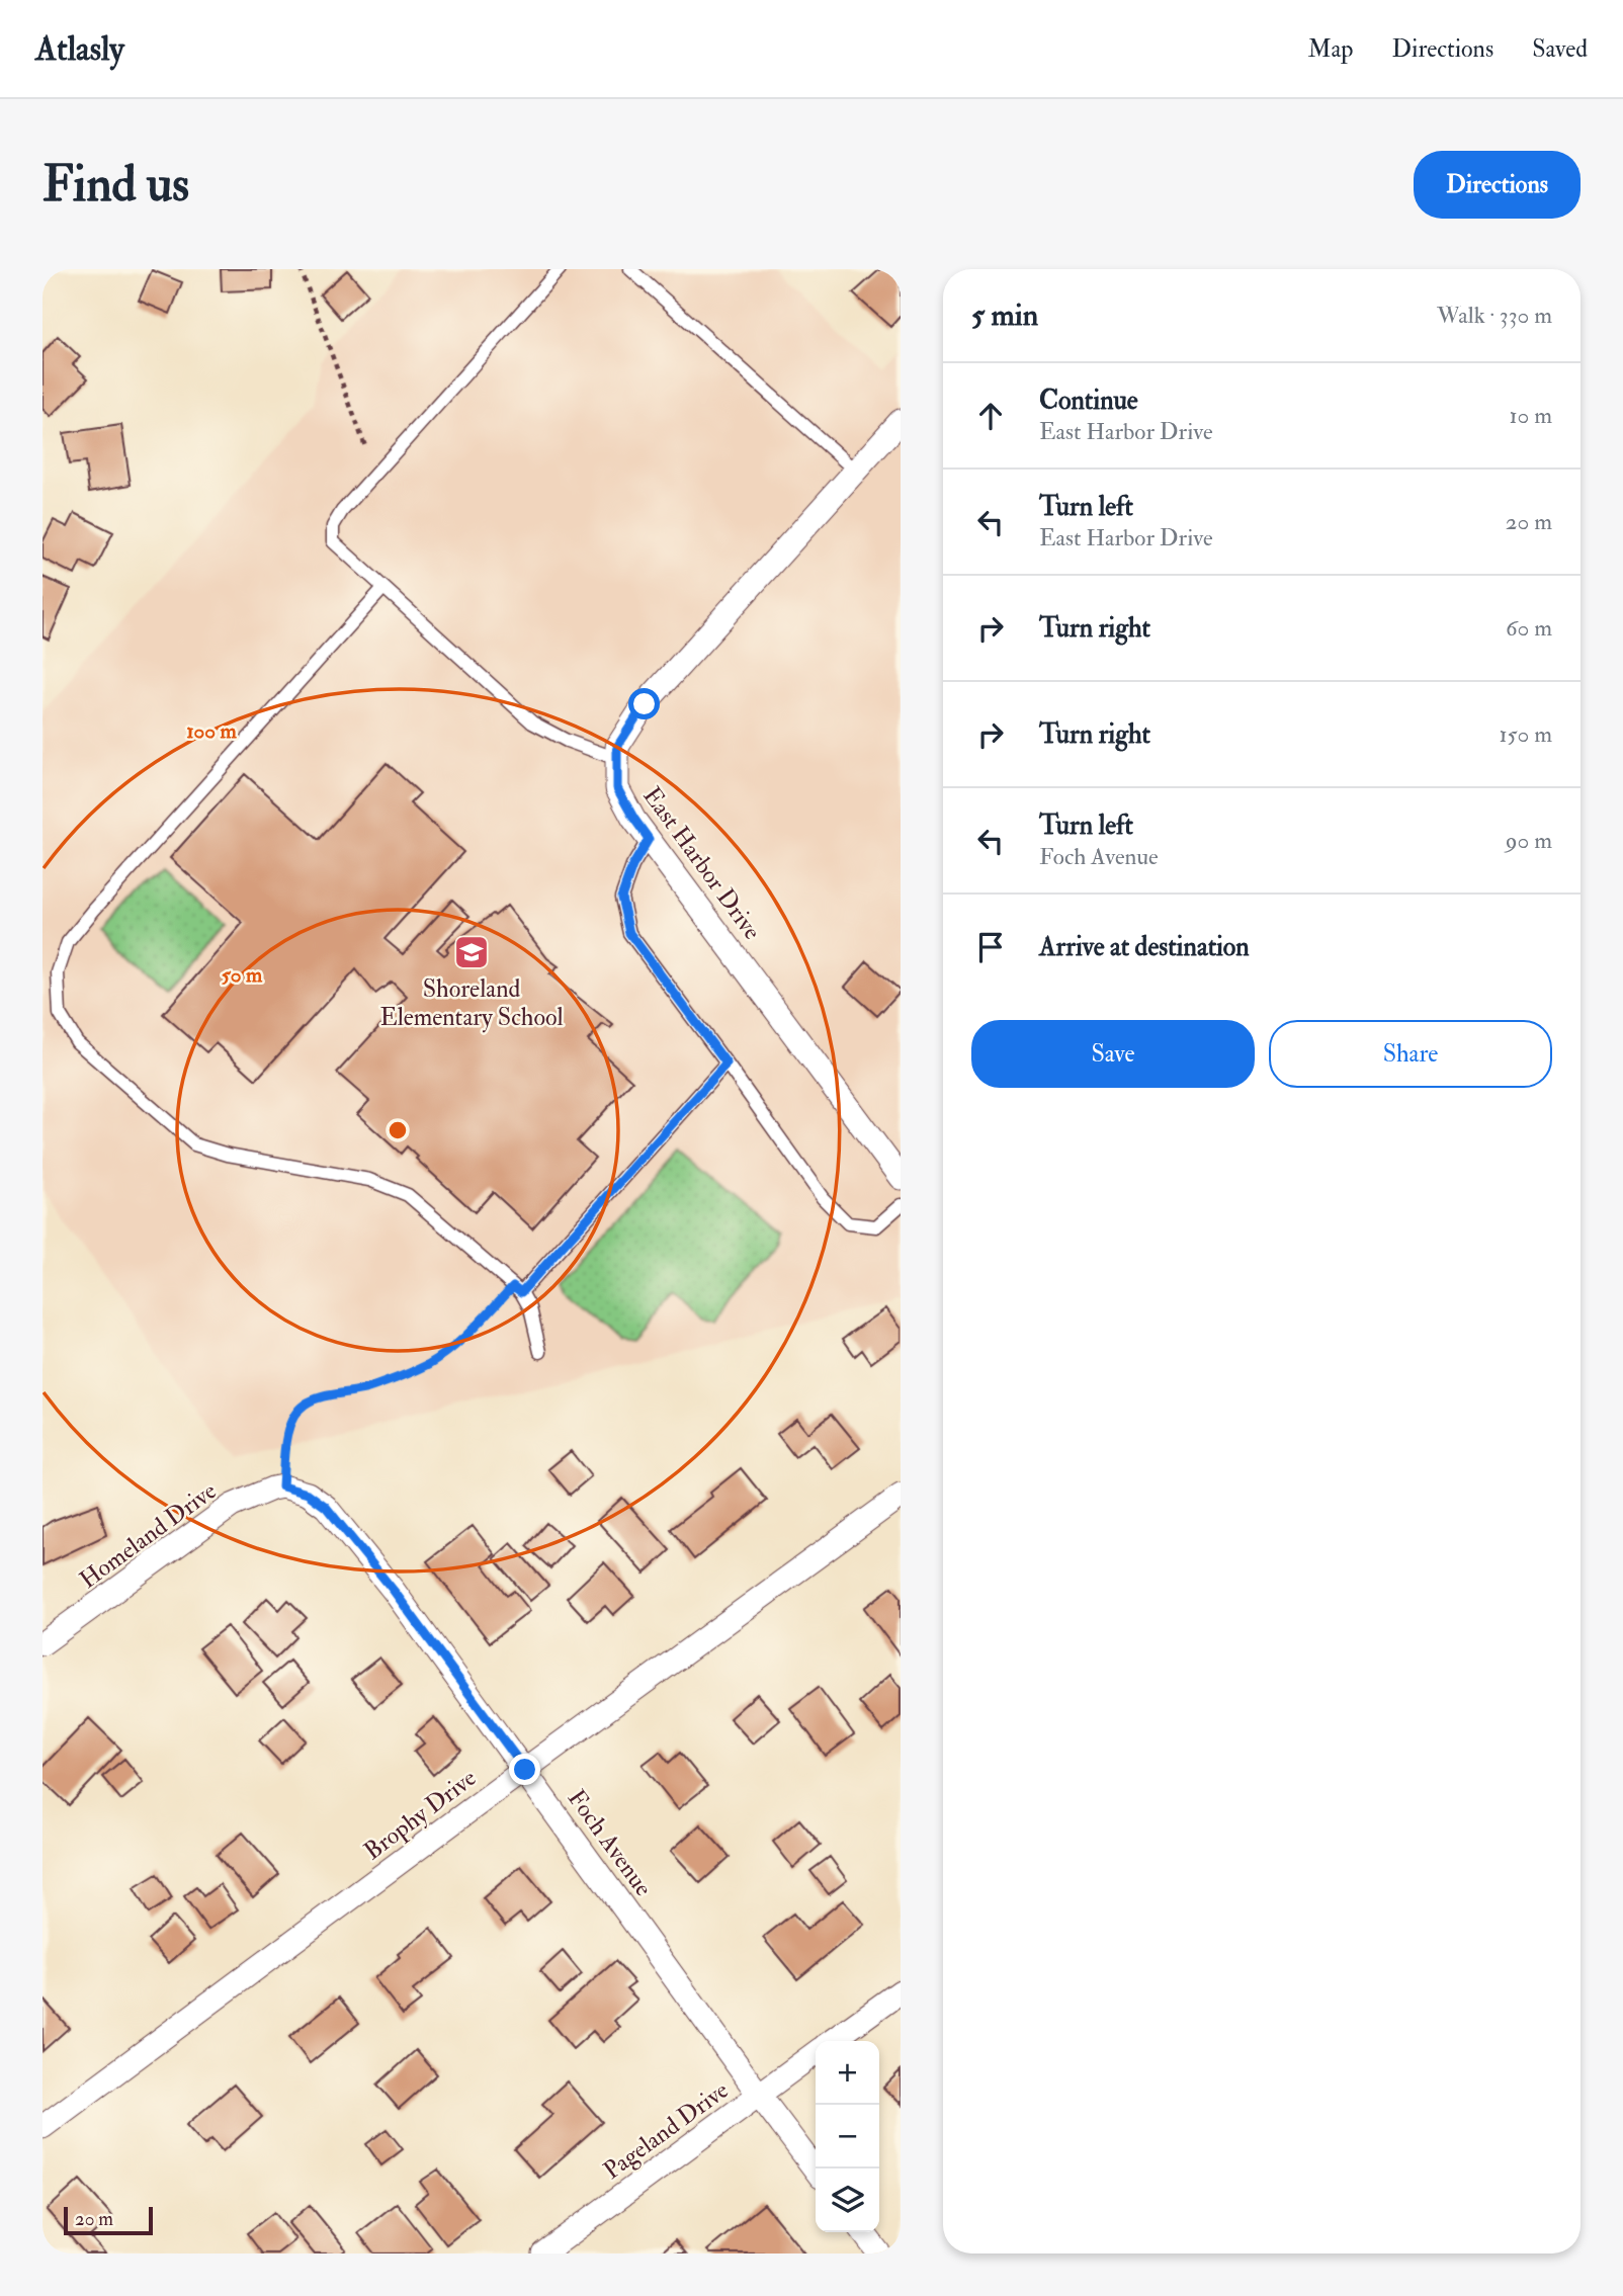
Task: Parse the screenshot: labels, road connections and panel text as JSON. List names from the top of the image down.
{
  "streets": {
    "street": [
      "East Harbor Drive",
      "Homeland Drive",
      "Brophy Drive",
      "Foch Avenue",
      "Pageland Drive"
    ]
  },
  "crossings": [
    ["Homeland Drive", "Foch Avenue"],
    ["Brophy Drive", "Foch Avenue"],
    ["Foch Avenue", "Pageland Drive"]
  ],
  "places": {
    "school or university": ["Shoreland Elementary School"]
  },
  "scale_bar": "20 m",
  "page": {
    "header": "Atlasly",
    "nav": ["Map", "Directions", "Saved"],
    "buttons": [
      "Directions",
      ["Save", "Share"]
    ],
    "title": "Find us",
    "heading": ["5 min", "Walk · 330 m"],
    "list": [
      ["Continue", "East Harbor Drive", "10 m"],
      ["Turn left", "East Harbor Drive", "20 m"],
      ["Turn right", "60 m"],
      ["Turn right", "150 m"],
      ["Turn left", "Foch Avenue", "90 m"],
      "Arrive at destination"
    ],
    "map_buttons": ["+", "−"],
    "scale": "20 m"
  },
  "rings": ["100 m", "50 m"]
}
